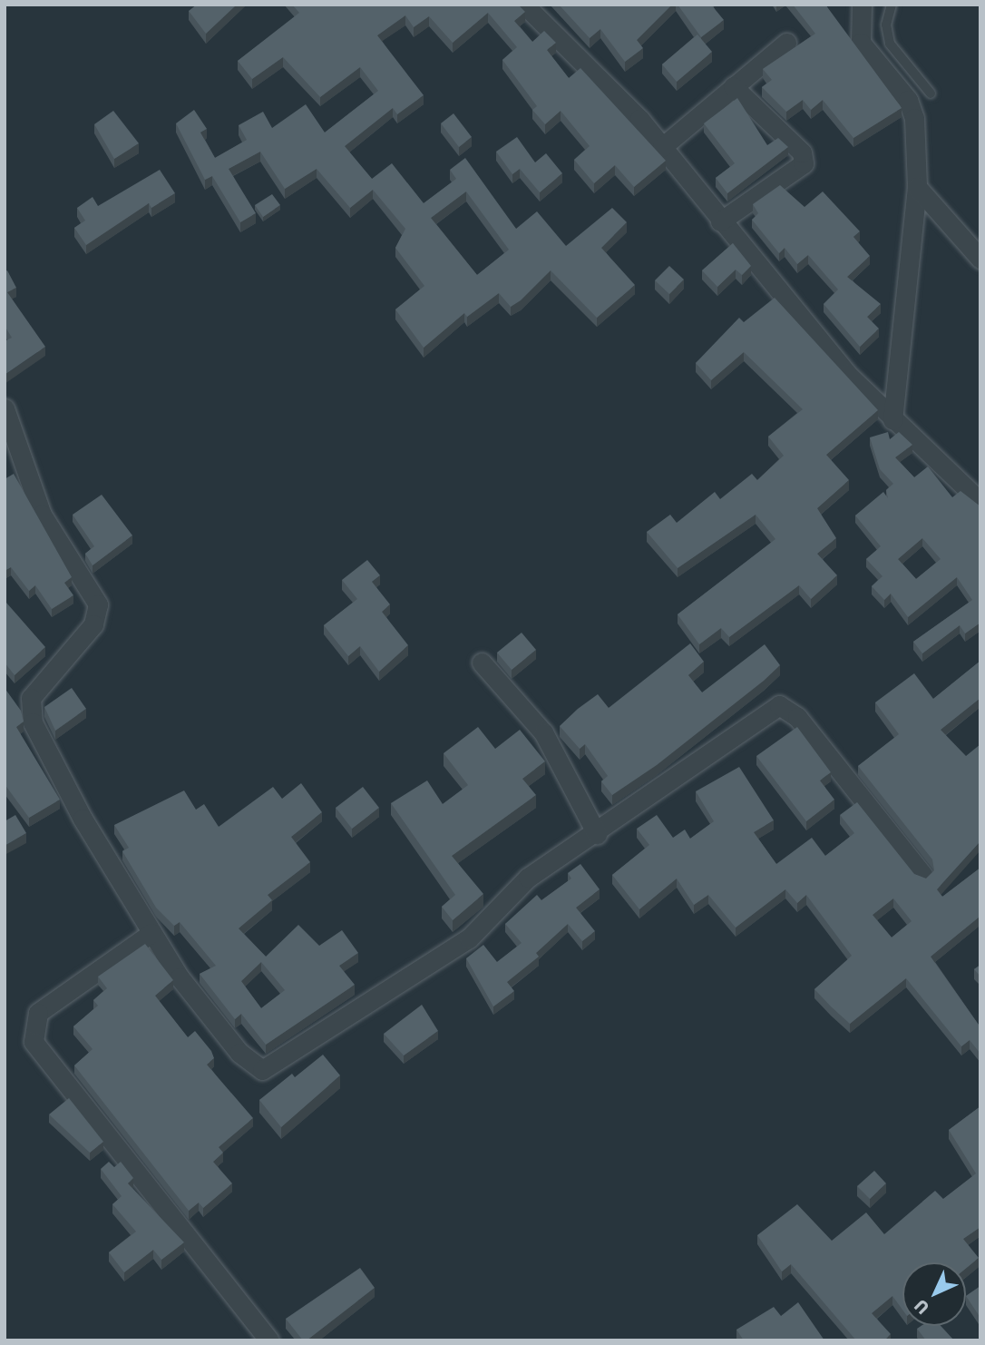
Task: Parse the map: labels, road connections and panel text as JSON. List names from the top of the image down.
{
  "north": "bottom left"
}
